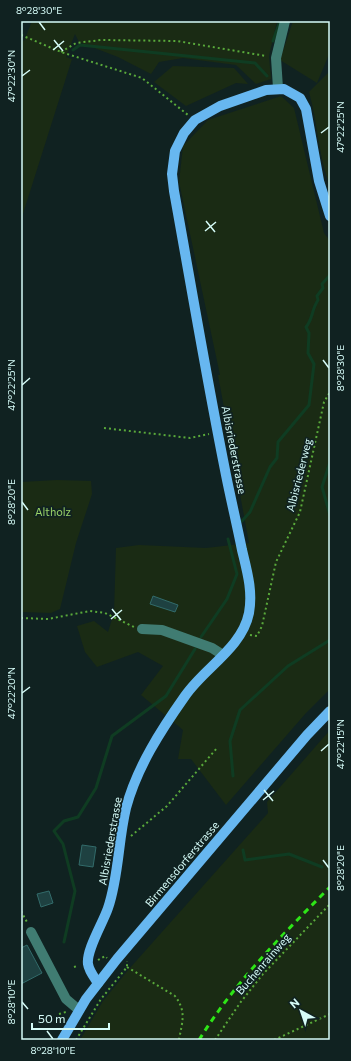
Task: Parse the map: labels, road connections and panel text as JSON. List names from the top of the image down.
{
  "streets": {
    "main road": ["Albisriederstrasse", "Birmensdorferstrasse"],
    "path": ["Albisriederweg", "Buchenrainweg"]
  },
  "crossings": [
    ["Albisriederstrasse", "Albisriederweg"],
    ["Albisriederstrasse", "Birmensdorferstrasse"]
  ],
  "parks": ["Altholz"],
  "scale_bar": "50 m",
  "north": "top left",
  "coordinates": [
    "8°28'30\"E",
    "47°22'30\"N",
    "47°22'25\"N",
    "8°28'20\"E",
    "47°22'20\"N",
    "47°22'15\"N",
    "8°28'10\"E"
  ]
}
